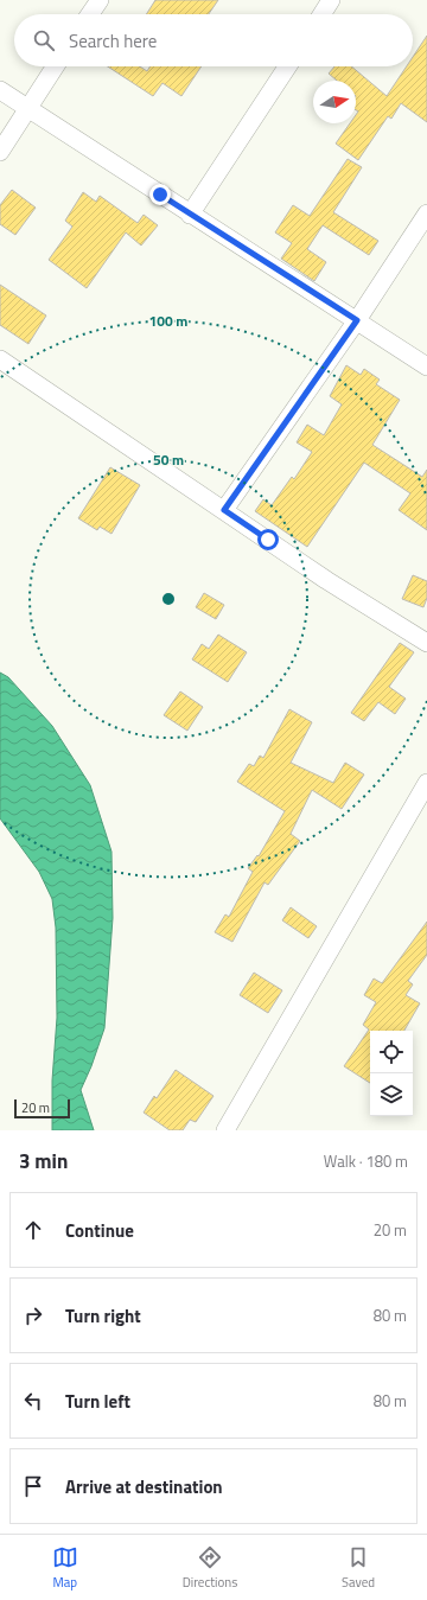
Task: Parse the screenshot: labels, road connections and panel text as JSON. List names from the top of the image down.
{
  "scale_bar": "20 m",
  "north": "right",
  "page": {
    "search": "Search here",
    "scale": "20 m",
    "heading": ["3 min", "Walk · 180 m"],
    "list": [
      ["Continue", "20 m"],
      ["Turn right", "80 m"],
      ["Turn left", "80 m"],
      "Arrive at destination"
    ],
    "nav": ["Map", "Directions", "Saved"]
  },
  "rings": ["100 m", "50 m"]
}
